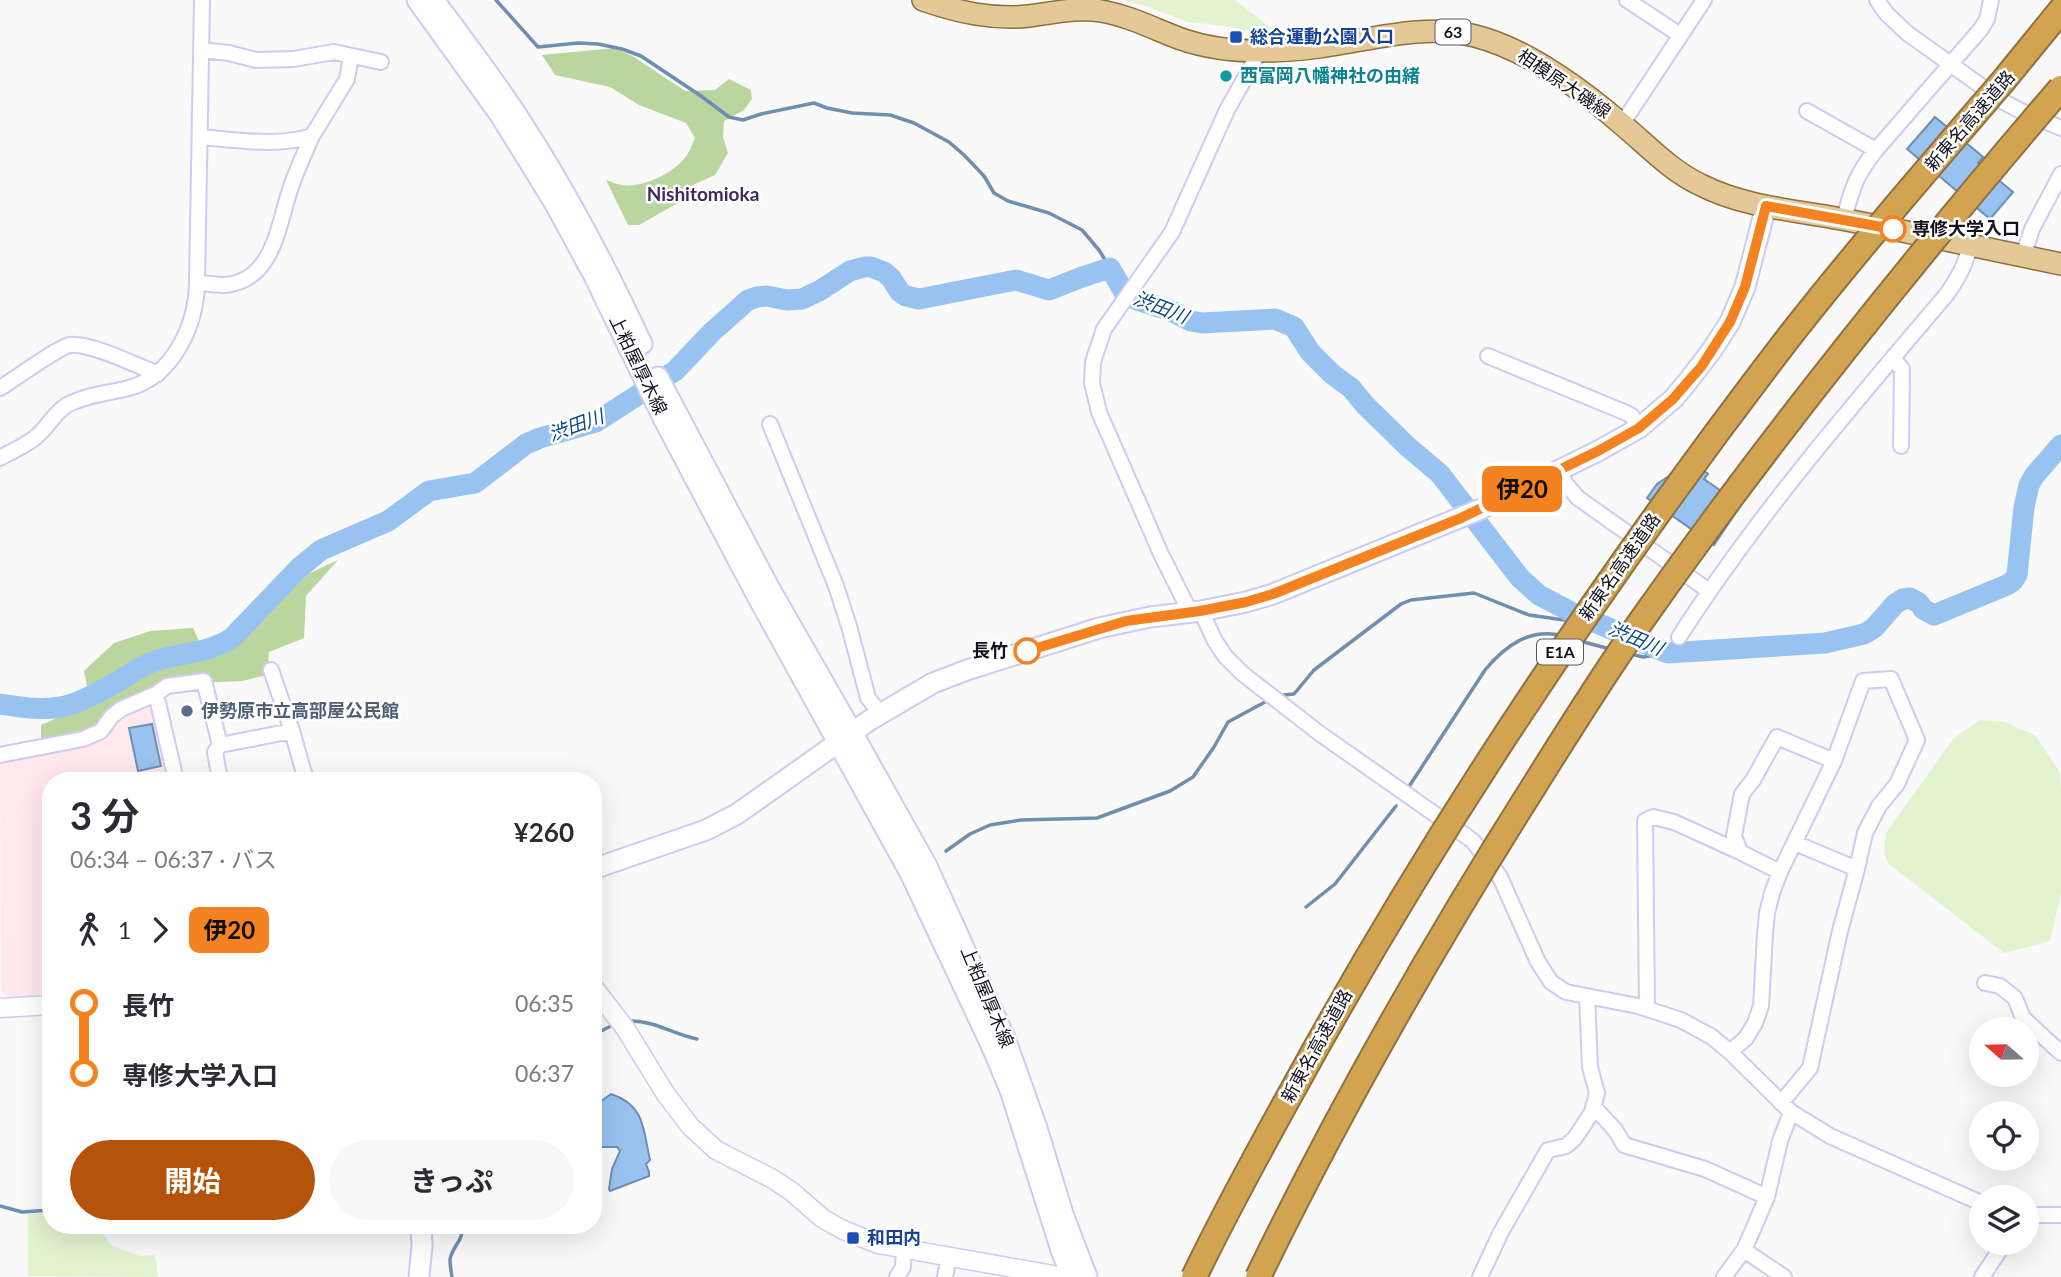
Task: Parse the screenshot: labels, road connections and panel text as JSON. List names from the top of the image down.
{
  "streets": {
    "highway": ["新東名高速道路", "E1A"],
    "main road": ["63", "相模原大磯線", "上粕屋厚木線"]
  },
  "districts": ["Nishitomioka"],
  "water": ["渋田川"],
  "places": {
    "transit": ["総合運動公園入口", "和田内"],
    "other": [
      "西富岡八幡神社の由緒",
      "専修大学入口",
      "長竹",
      "伊勢原市立高部屋公民館"
    ]
  },
  "lines": ["bus line 伊20"],
  "north": "left",
  "page": {
    "on_map": "伊20",
    "heading": ["3 分", "06:34 – 06:37 · バス", "¥260"],
    "legs": ["1", "伊20"],
    "list": [
      {
        "name": "長竹",
        "value": "06:35"
      },
      {
        "name": "専修大学入口",
        "value": "06:37"
      }
    ],
    "buttons": ["開始", "きっぷ"]
  }
}
